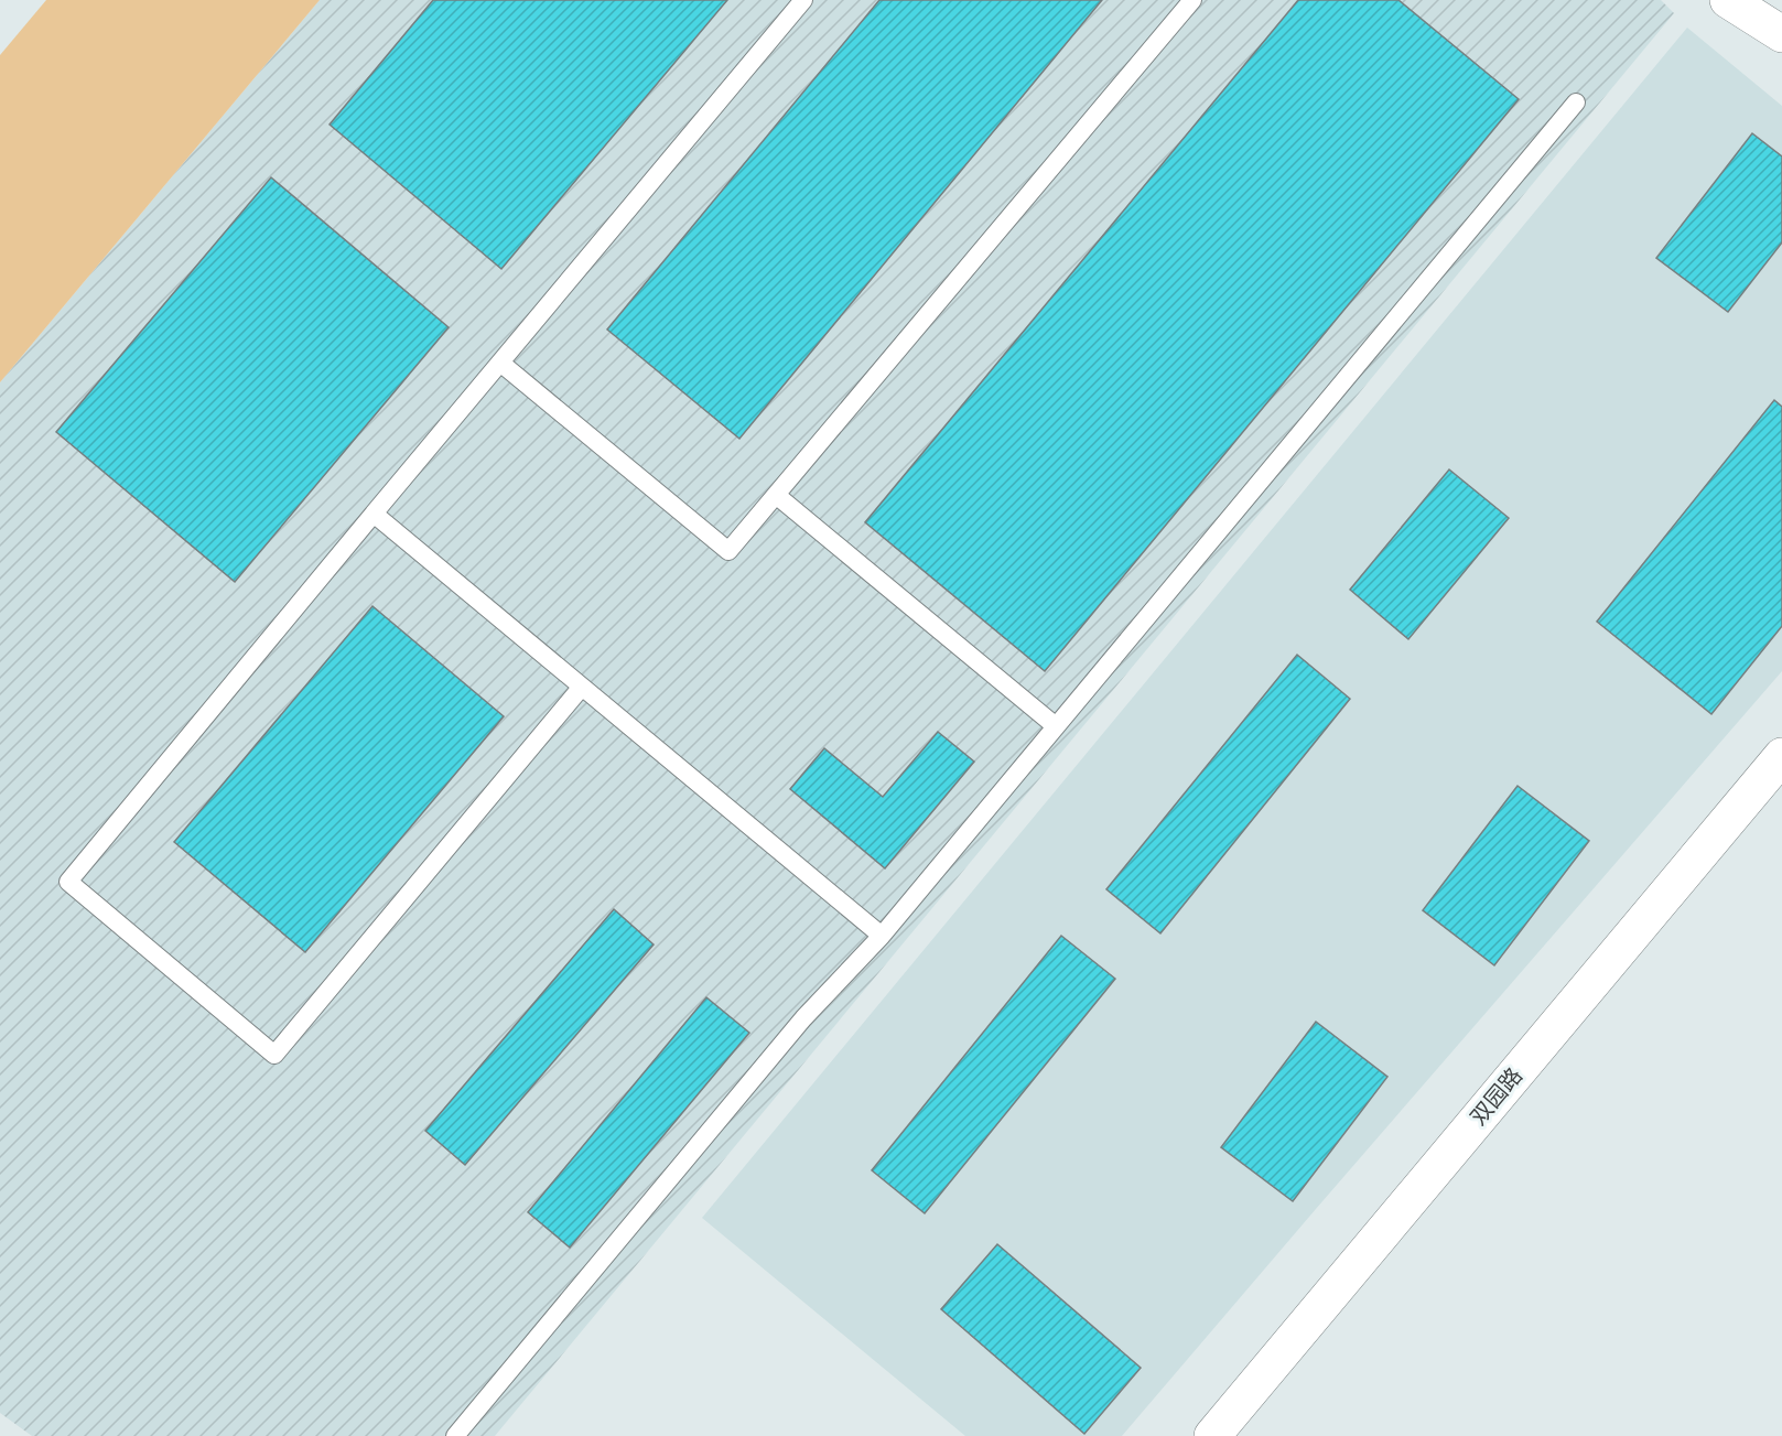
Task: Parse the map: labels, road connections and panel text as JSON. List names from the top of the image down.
{
  "streets": {
    "street": ["双园路"]
  }
}
